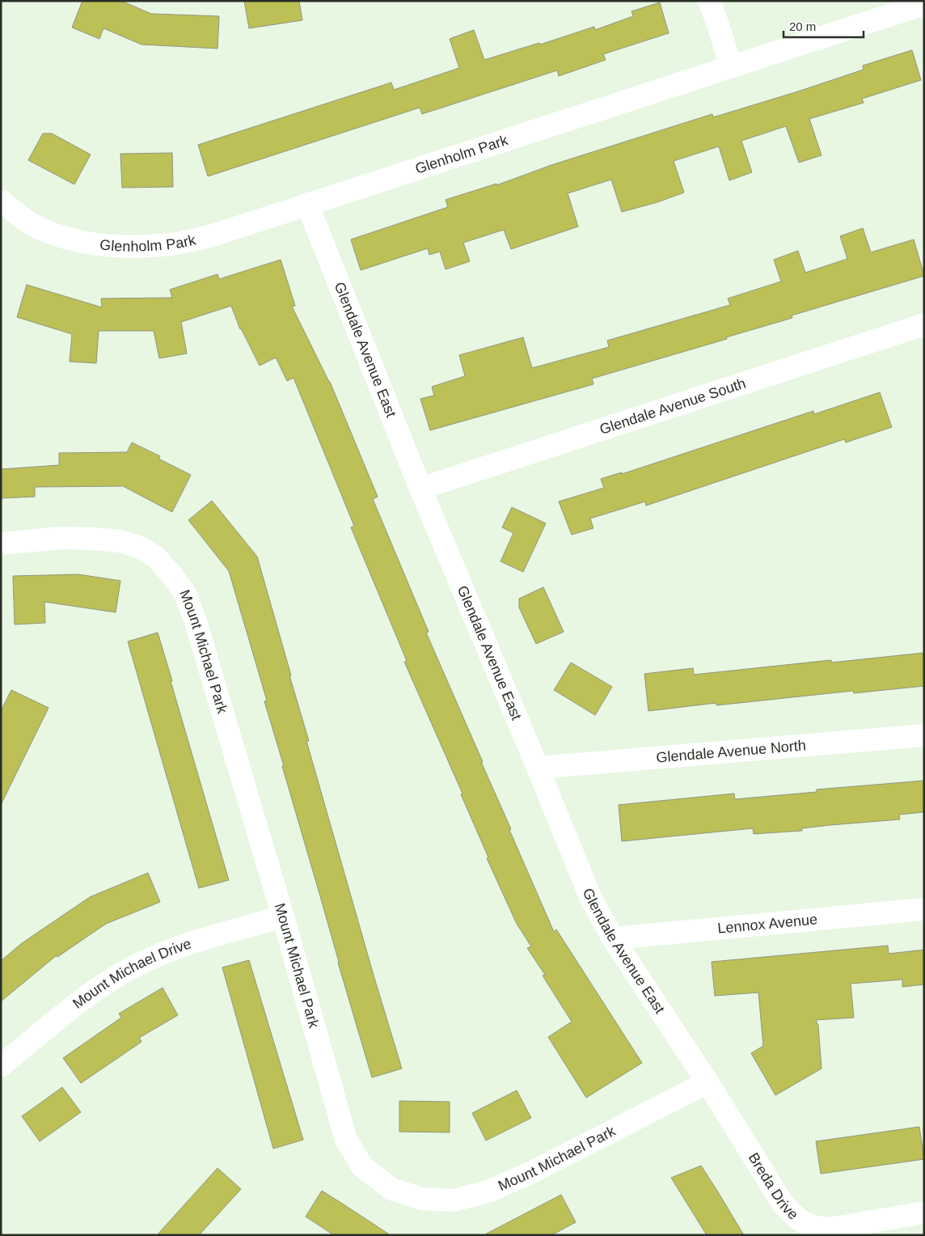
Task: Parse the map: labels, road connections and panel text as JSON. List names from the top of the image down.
{
  "streets": {
    "street": [
      "Glenholm Park",
      "Glendale Avenue East",
      "Glendale Avenue South",
      "Mount Michael Park",
      "Glendale Avenue North",
      "Lennox Avenue",
      "Mount Michael Drive",
      "Breda Drive"
    ]
  },
  "crossings": [
    ["Glenholm Park", "Glendale Avenue East"],
    ["Glendale Avenue East", "Glendale Avenue South"],
    ["Glendale Avenue East", "Mount Michael Park"],
    ["Glendale Avenue East", "Glendale Avenue North"],
    ["Glendale Avenue East", "Lennox Avenue"],
    ["Glendale Avenue East", "Breda Drive"],
    ["Mount Michael Park", "Mount Michael Drive"],
    ["Mount Michael Park", "Breda Drive"]
  ],
  "scale_bar": "20 m"
}
